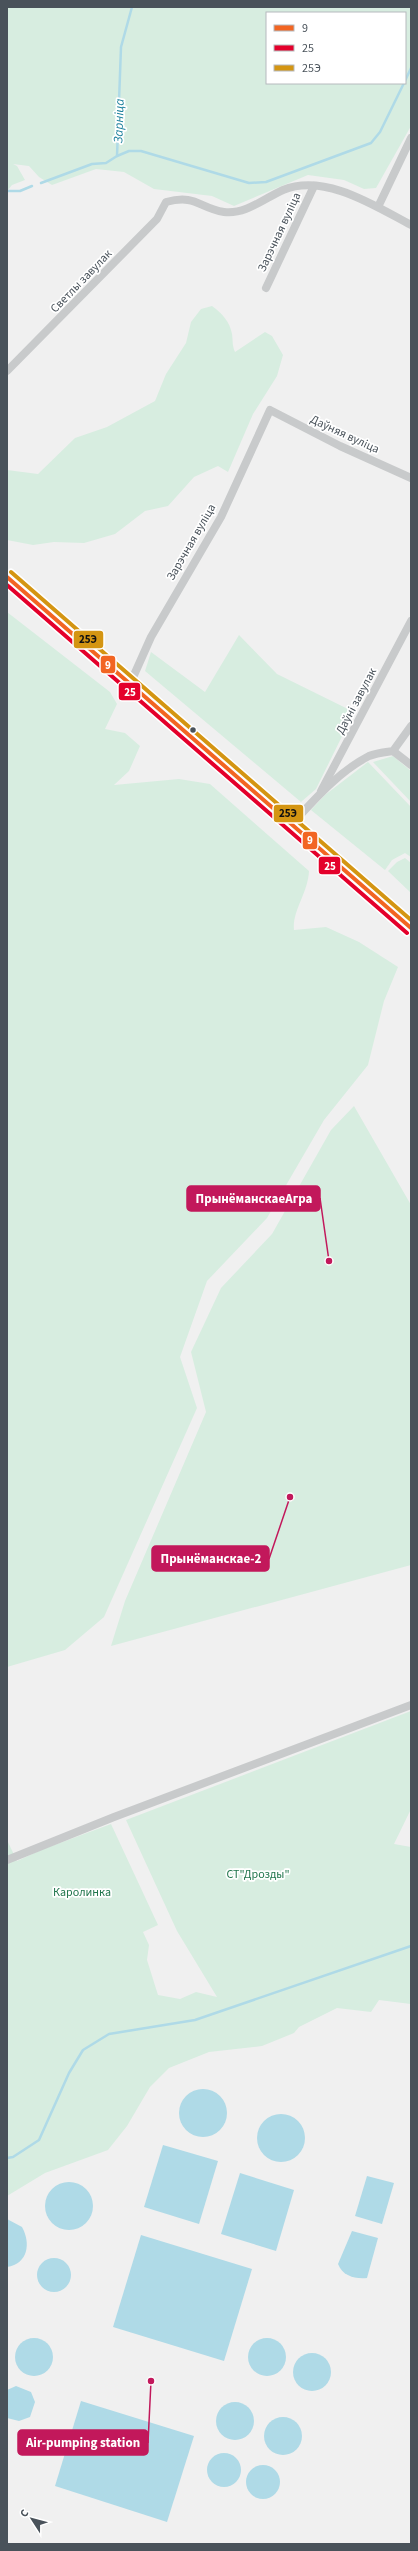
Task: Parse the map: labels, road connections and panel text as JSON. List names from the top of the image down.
{
  "streets": {
    "street": [
      "Зарэчная вуліца",
      "Светлы завулак",
      "Даўняя вуліца",
      "Даўні завулак"
    ]
  },
  "crossings": [
    ["Зарэчная вуліца", "Светлы завулак"],
    ["Зарэчная вуліца", "Даўняя вуліца"]
  ],
  "water": ["Зарніца"],
  "parks": ["СТ\"Дрозды\"", "Каролинка"],
  "places": ["ПрынёманскаеАгра", "Прынёманскае-2", "Air-pumping station"],
  "lines": ["transit line 25Э", "transit line 9", "transit line 25"],
  "legend": ["9", "25", "25Э"],
  "north": "top left"
}
